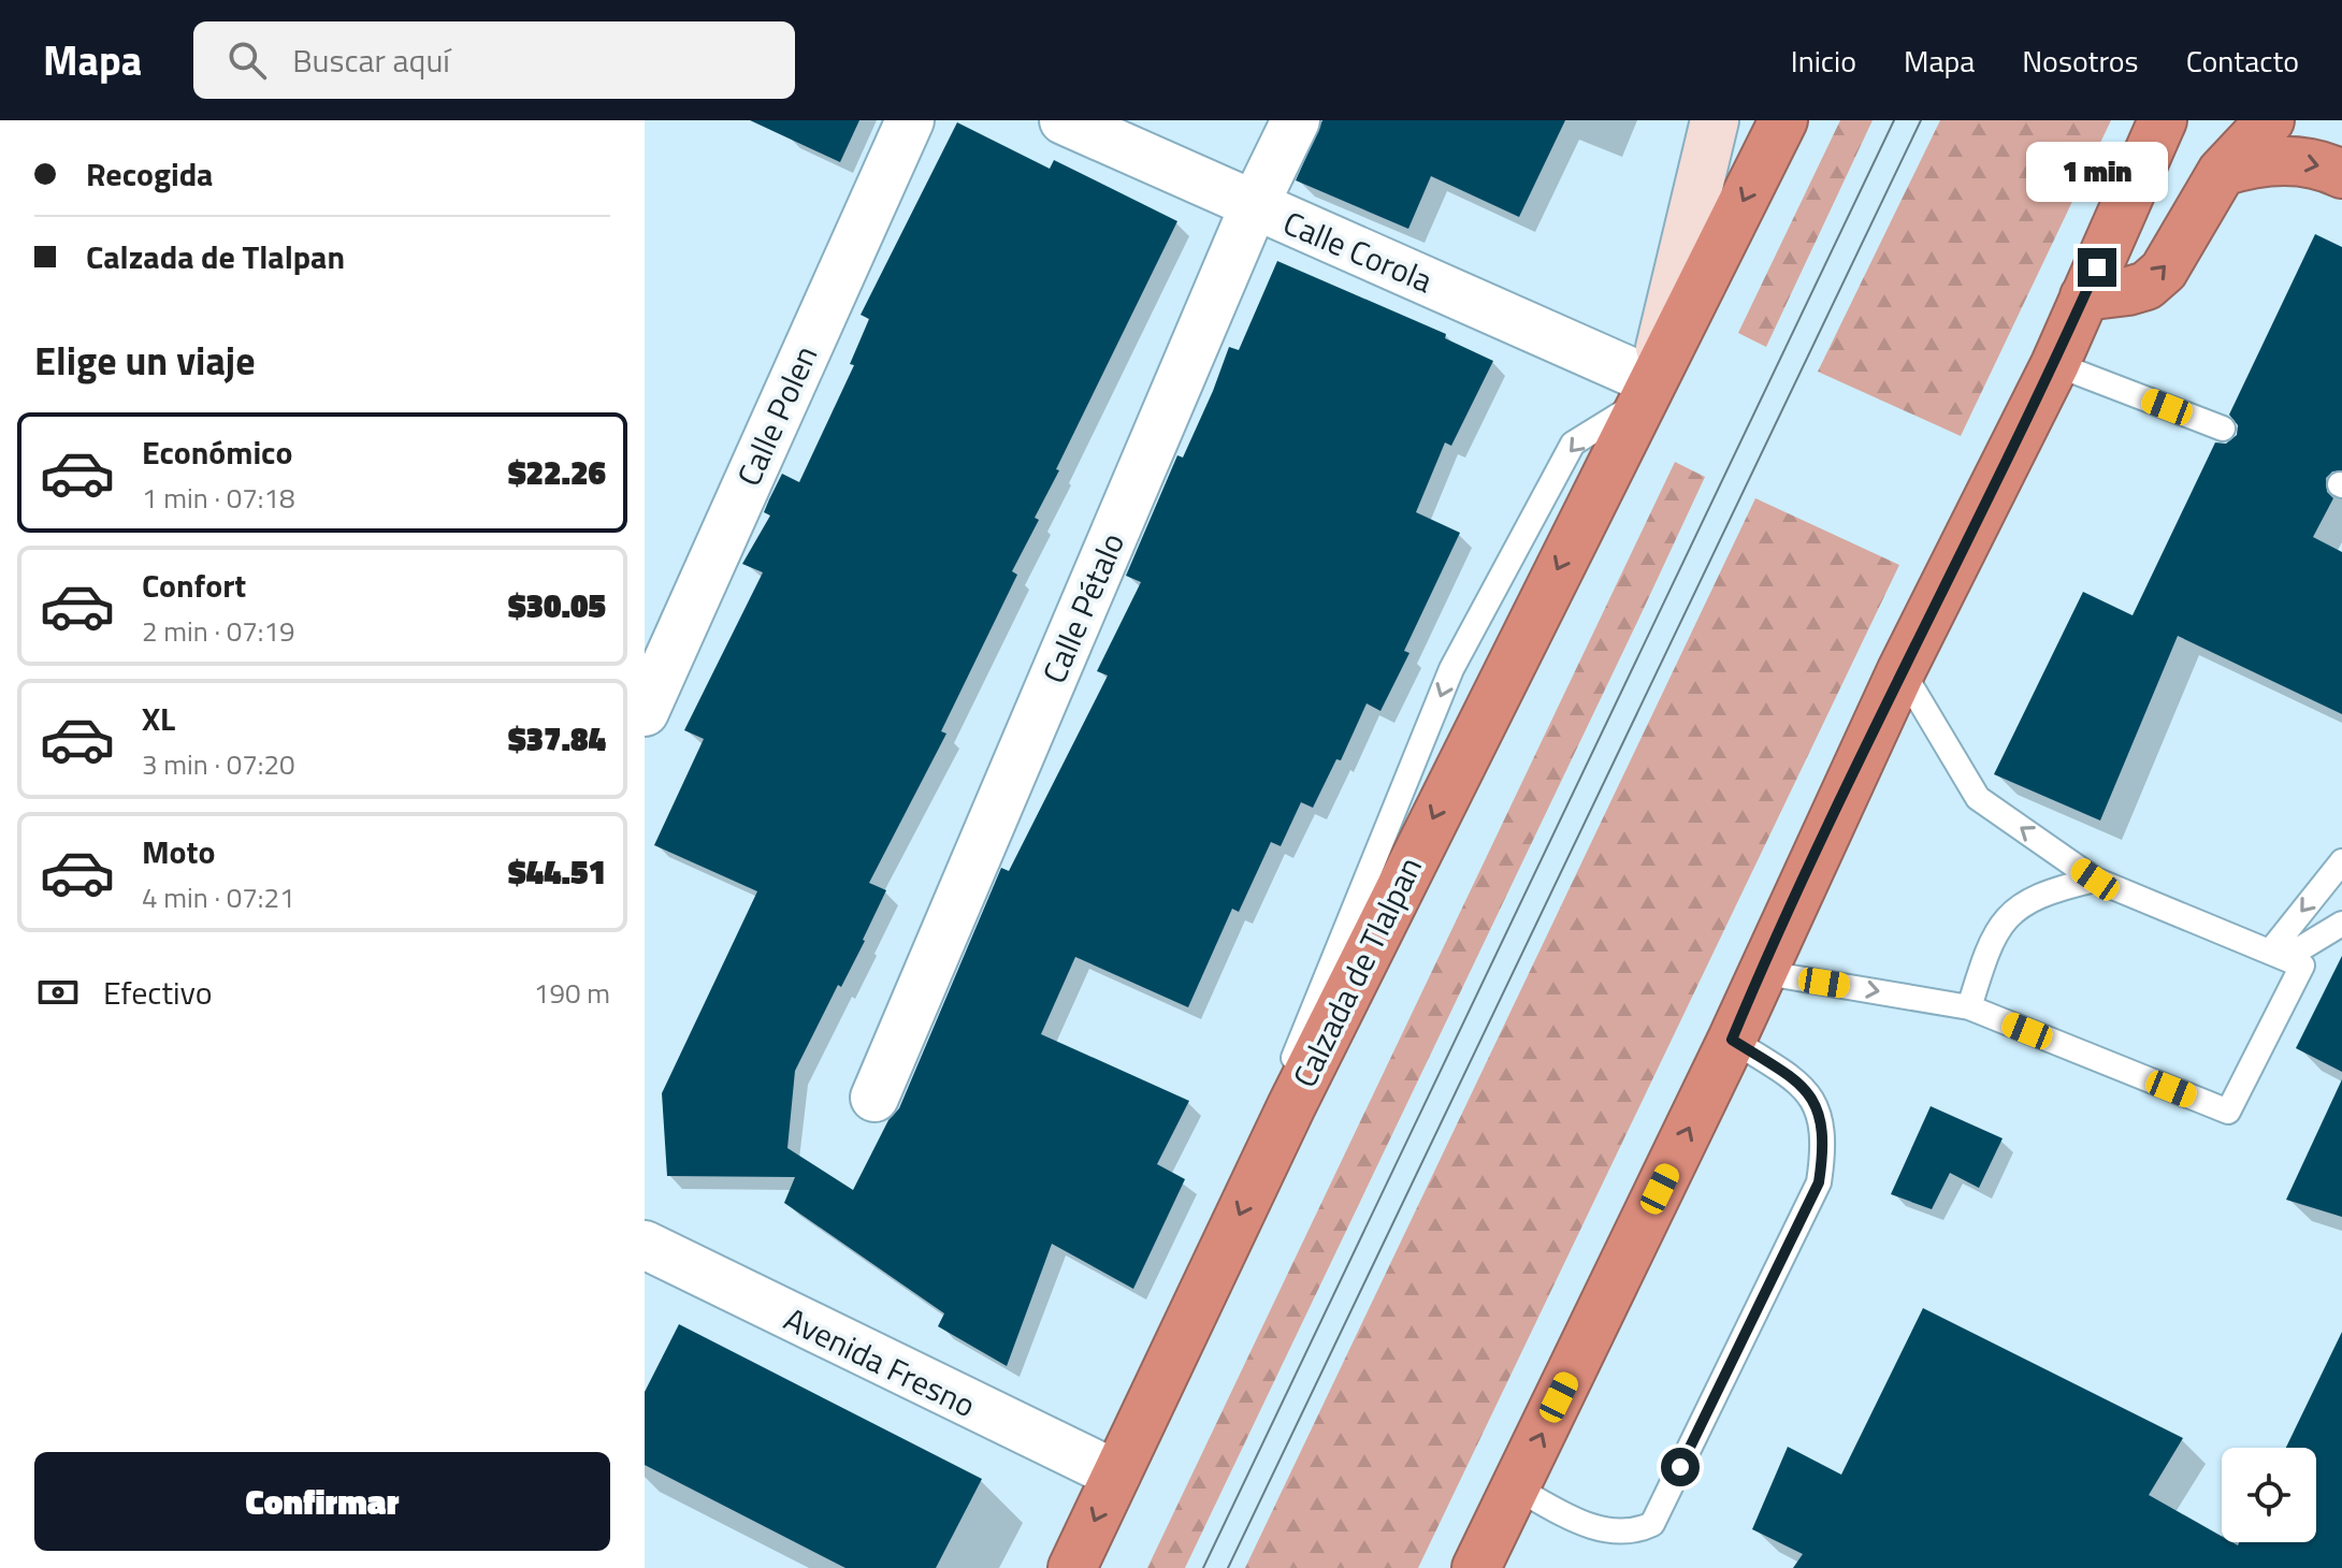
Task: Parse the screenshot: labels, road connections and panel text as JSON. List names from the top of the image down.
{
  "streets": {
    "highway": ["Calzada de Tlalpan"],
    "street": [
      "Calle Corola",
      "Calle Polen",
      "Calle Pétalo",
      "Avenida Fresno"
    ]
  },
  "crossings": [
    ["Calle Corola", "Calle Pétalo"],
    ["Calle Corola", "Calzada de Tlalpan"],
    ["Calzada de Tlalpan", "Avenida Fresno"]
  ],
  "one_way": ["Calzada de Tlalpan"],
  "page": {
    "header": "Mapa",
    "search": "Buscar aquí",
    "nav": [
      "Inicio",
      "Mapa",
      "Nosotros",
      "Contacto"
    ],
    "banner": ["Recogida", "Calzada de Tlalpan"],
    "bubble": "1 min",
    "heading": "Elige un viaje",
    "list": [
      {
        "name": "Económico",
        "note": "1 min · 07:18",
        "value": "$22.26"
      },
      {
        "name": "Confort",
        "note": "2 min · 07:19",
        "value": "$30.05"
      },
      {
        "name": "XL",
        "note": "3 min · 07:20",
        "value": "$37.84"
      },
      {
        "name": "Moto",
        "note": "4 min · 07:21",
        "value": "$44.51"
      }
    ],
    "pay": ["Efectivo", "190 m"],
    "buttons": "Confirmar"
  }
}
